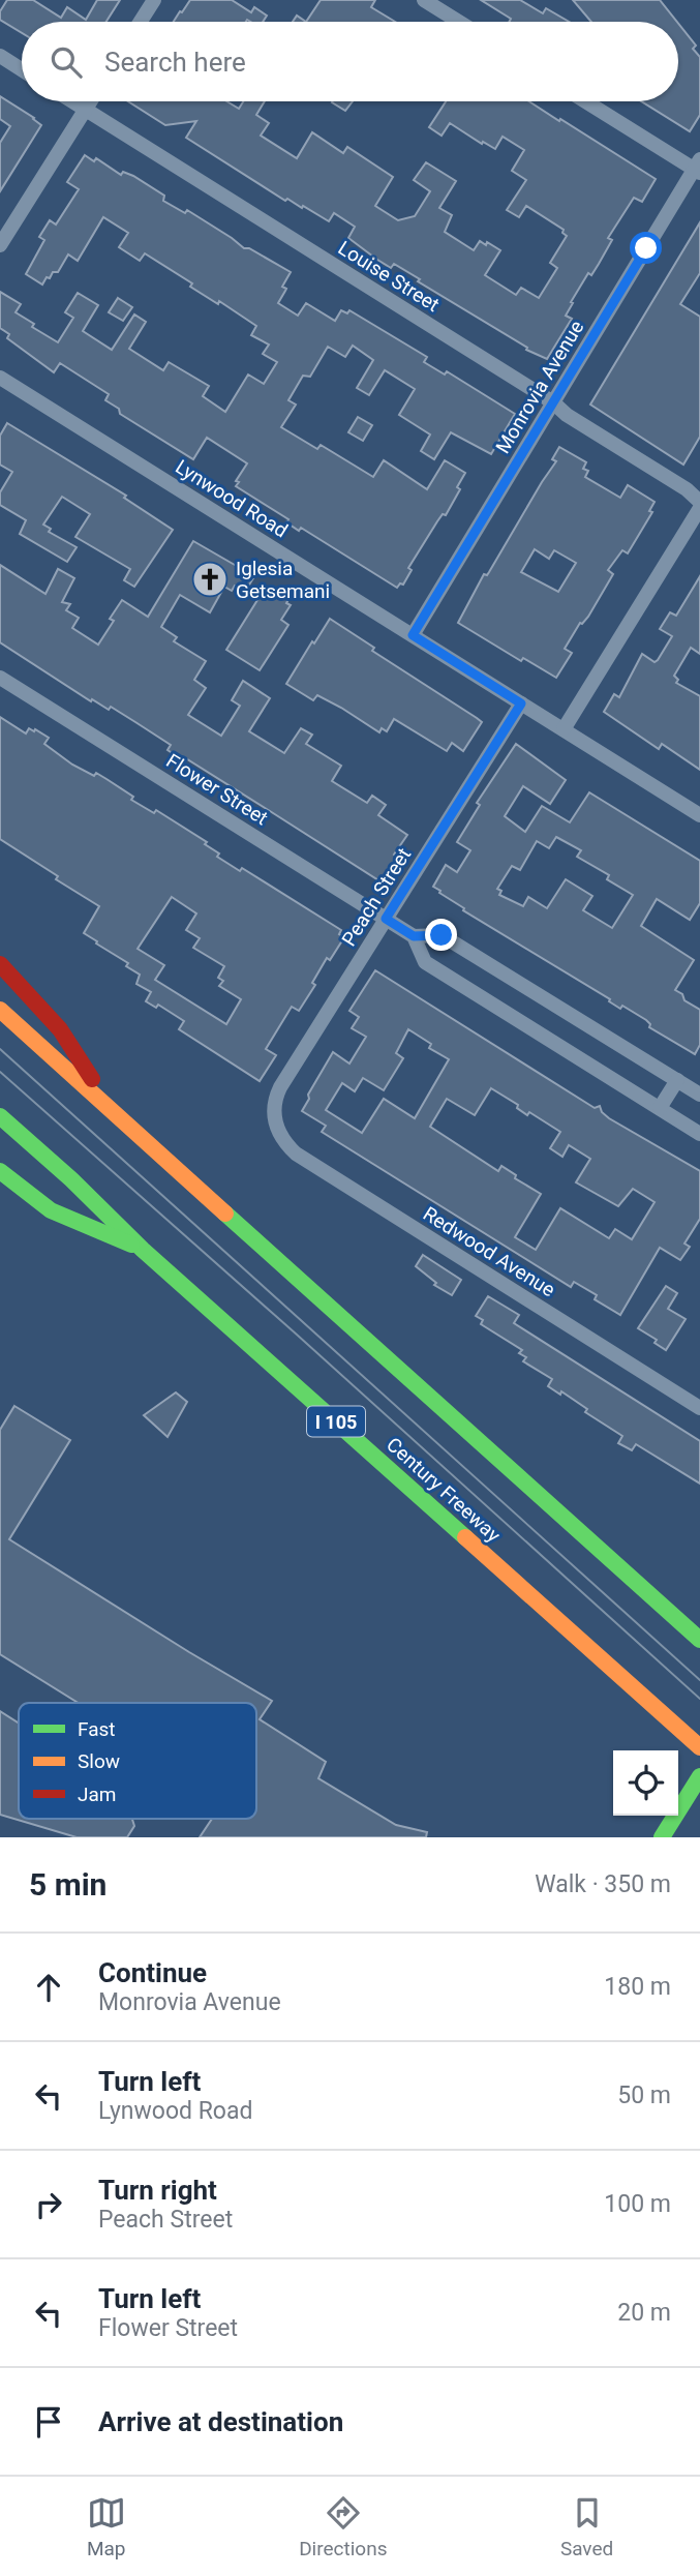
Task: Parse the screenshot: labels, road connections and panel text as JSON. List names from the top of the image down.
{
  "streets": {
    "main road": ["I 105", "Century Freeway"],
    "street": [
      "Louise Street",
      "Monrovia Avenue",
      "Lynwood Road",
      "Flower Street",
      "Peach Street",
      "Redwood Avenue"
    ]
  },
  "crossings": [
    ["Louise Street", "Monrovia Avenue"],
    ["Monrovia Avenue", "Lynwood Road"],
    ["Lynwood Road", "Peach Street"],
    ["Flower Street", "Peach Street"],
    ["Peach Street", "Redwood Avenue"]
  ],
  "places": {
    "church": ["Iglesia Getsemani"]
  },
  "legend": ["Fast", "Slow", "Jam"],
  "page": {
    "search": "Search here",
    "heading": ["5 min", "Walk · 350 m"],
    "list": [
      ["Continue", "Monrovia Avenue", "180 m"],
      ["Turn left", "Lynwood Road", "50 m"],
      ["Turn right", "Peach Street", "100 m"],
      ["Turn left", "Flower Street", "20 m"],
      "Arrive at destination"
    ],
    "nav": ["Map", "Directions", "Saved"]
  }
}
